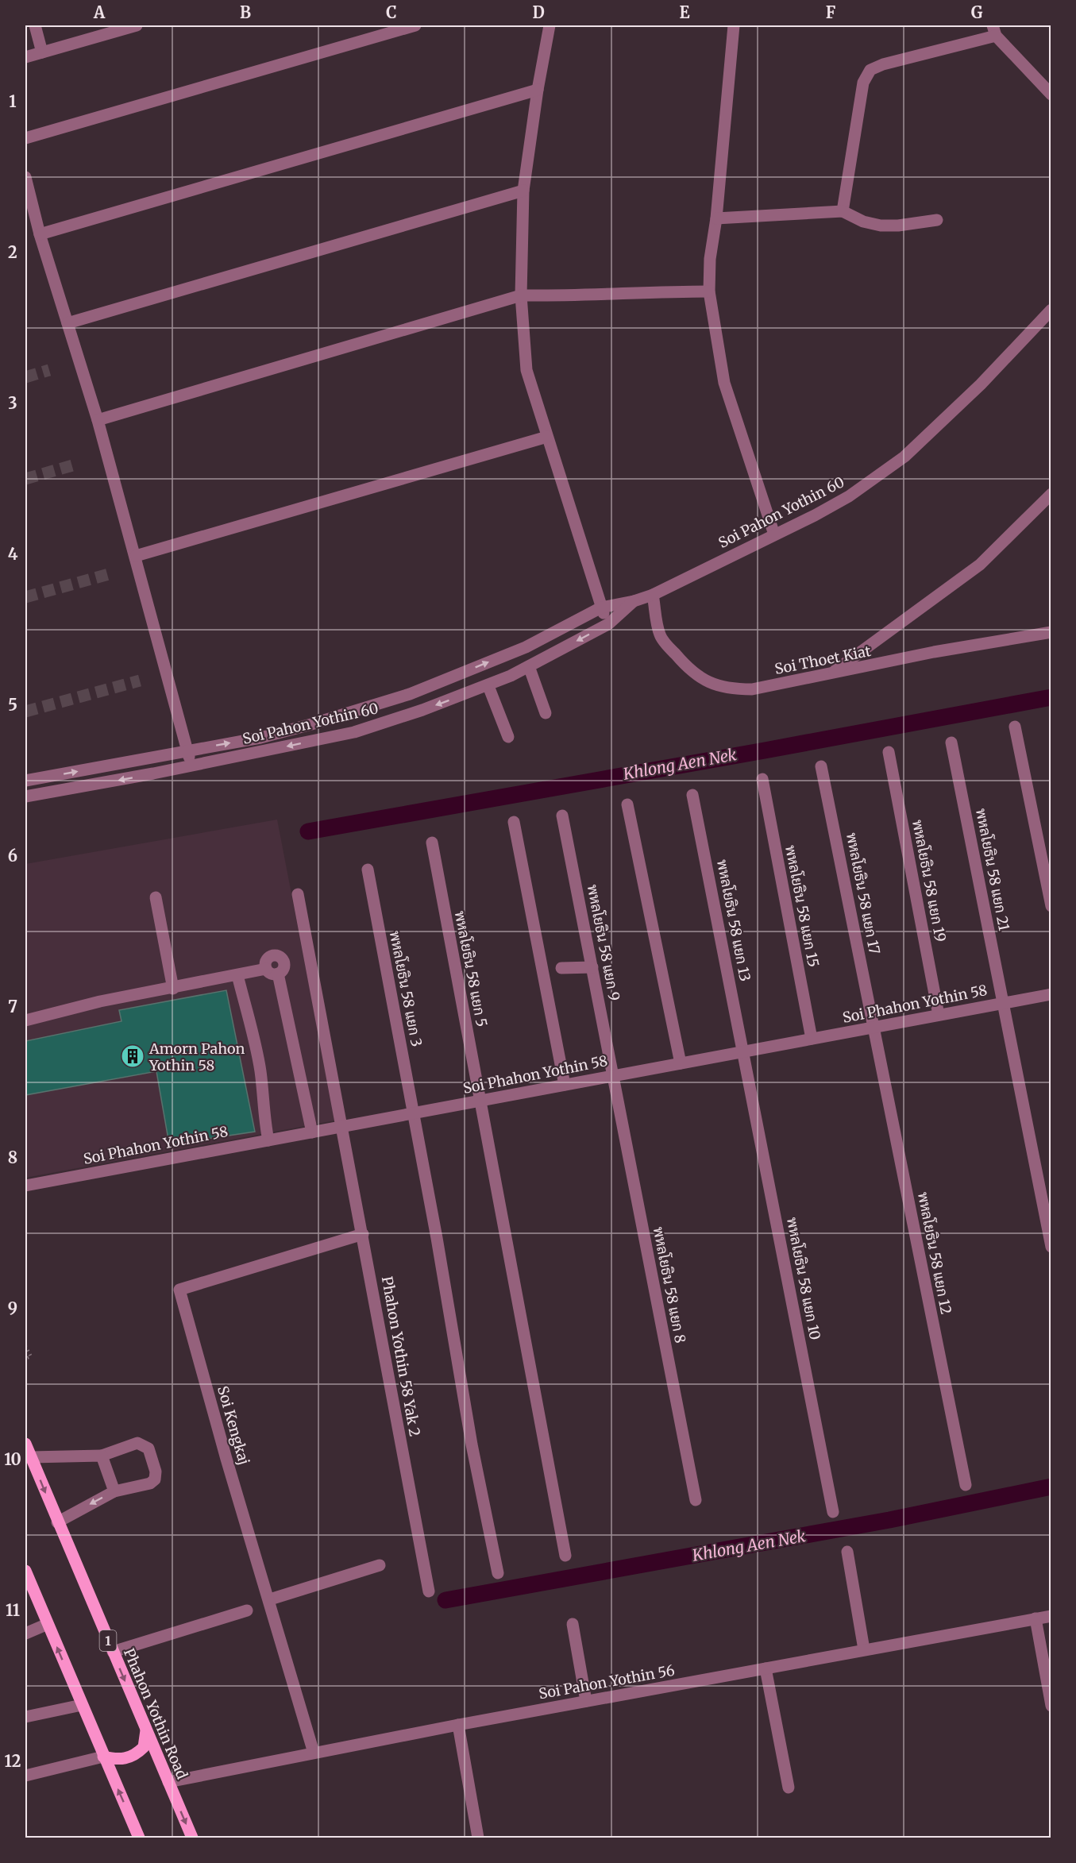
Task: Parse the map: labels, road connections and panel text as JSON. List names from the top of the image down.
{
  "streets": {
    "main road": ["1", "Phahon Yothin Road"],
    "street": [
      "Soi Pahon Yothin 60",
      "Soi Thoet Kiat",
      "พหลโยธิน 58 แยก 21",
      "พหลโยธิน 58 แยก 19",
      "พหลโยธิน 58 แยก 17",
      "พหลโยธิน 58 แยก 15",
      "พหลโยธิน 58 แยก 13",
      "พหลโยธิน 58 แยก 9",
      "พหลโยธิน 58 แยก 5",
      "พหลโยธิน 58 แยก 3",
      "Soi Phahon Yothin 58",
      "พหลโยธิน 58 แยก 12",
      "พหลโยธิน 58 แยก 10",
      "พหลโยธิน 58 แยก 8",
      "Phahon Yothin 58 Yak 2",
      "Soi Kengkaj",
      "Soi Pahon Yothin 56"
    ]
  },
  "crossings": [
    ["Soi Pahon Yothin 60", "Soi Thoet Kiat"],
    ["พหลโยธิน 58 แยก 21", "Soi Phahon Yothin 58"],
    ["พหลโยธิน 58 แยก 19", "Soi Phahon Yothin 58"],
    ["พหลโยธิน 58 แยก 17", "Soi Phahon Yothin 58"],
    ["พหลโยธิน 58 แยก 17", "พหลโยธิน 58 แยก 12"],
    ["พหลโยธิน 58 แยก 15", "Soi Phahon Yothin 58"],
    ["พหลโยธิน 58 แยก 13", "Soi Phahon Yothin 58"],
    ["พหลโยธิน 58 แยก 13", "พหลโยธิน 58 แยก 10"],
    ["พหลโยธิน 58 แยก 9", "Soi Phahon Yothin 58"],
    ["พหลโยธิน 58 แยก 9", "พหลโยธิน 58 แยก 8"],
    ["พหลโยธิน 58 แยก 5", "Soi Phahon Yothin 58"],
    ["พหลโยธิน 58 แยก 3", "Soi Phahon Yothin 58"],
    ["Soi Phahon Yothin 58", "พหลโยธิน 58 แยก 12"],
    ["Soi Phahon Yothin 58", "พหลโยธิน 58 แยก 10"],
    ["Soi Phahon Yothin 58", "พหลโยธิน 58 แยก 8"],
    ["Soi Phahon Yothin 58", "Phahon Yothin 58 Yak 2"],
    ["Phahon Yothin 58 Yak 2", "Soi Kengkaj"],
    ["Soi Kengkaj", "Soi Pahon Yothin 56"],
    ["Soi Pahon Yothin 56", "Phahon Yothin Road"]
  ],
  "water": ["Khlong Aen Nek"],
  "places": {
    "building": ["Amorn Pahon Yothin 58"]
  },
  "grid": {
    "columns": [
      "A",
      "B",
      "C",
      "D",
      "E",
      "F",
      "G"
    ],
    "rows": [
      "1",
      "2",
      "3",
      "4",
      "5",
      "6",
      "7",
      "8",
      "9",
      "10",
      "11",
      "12"
    ]
  }
}
